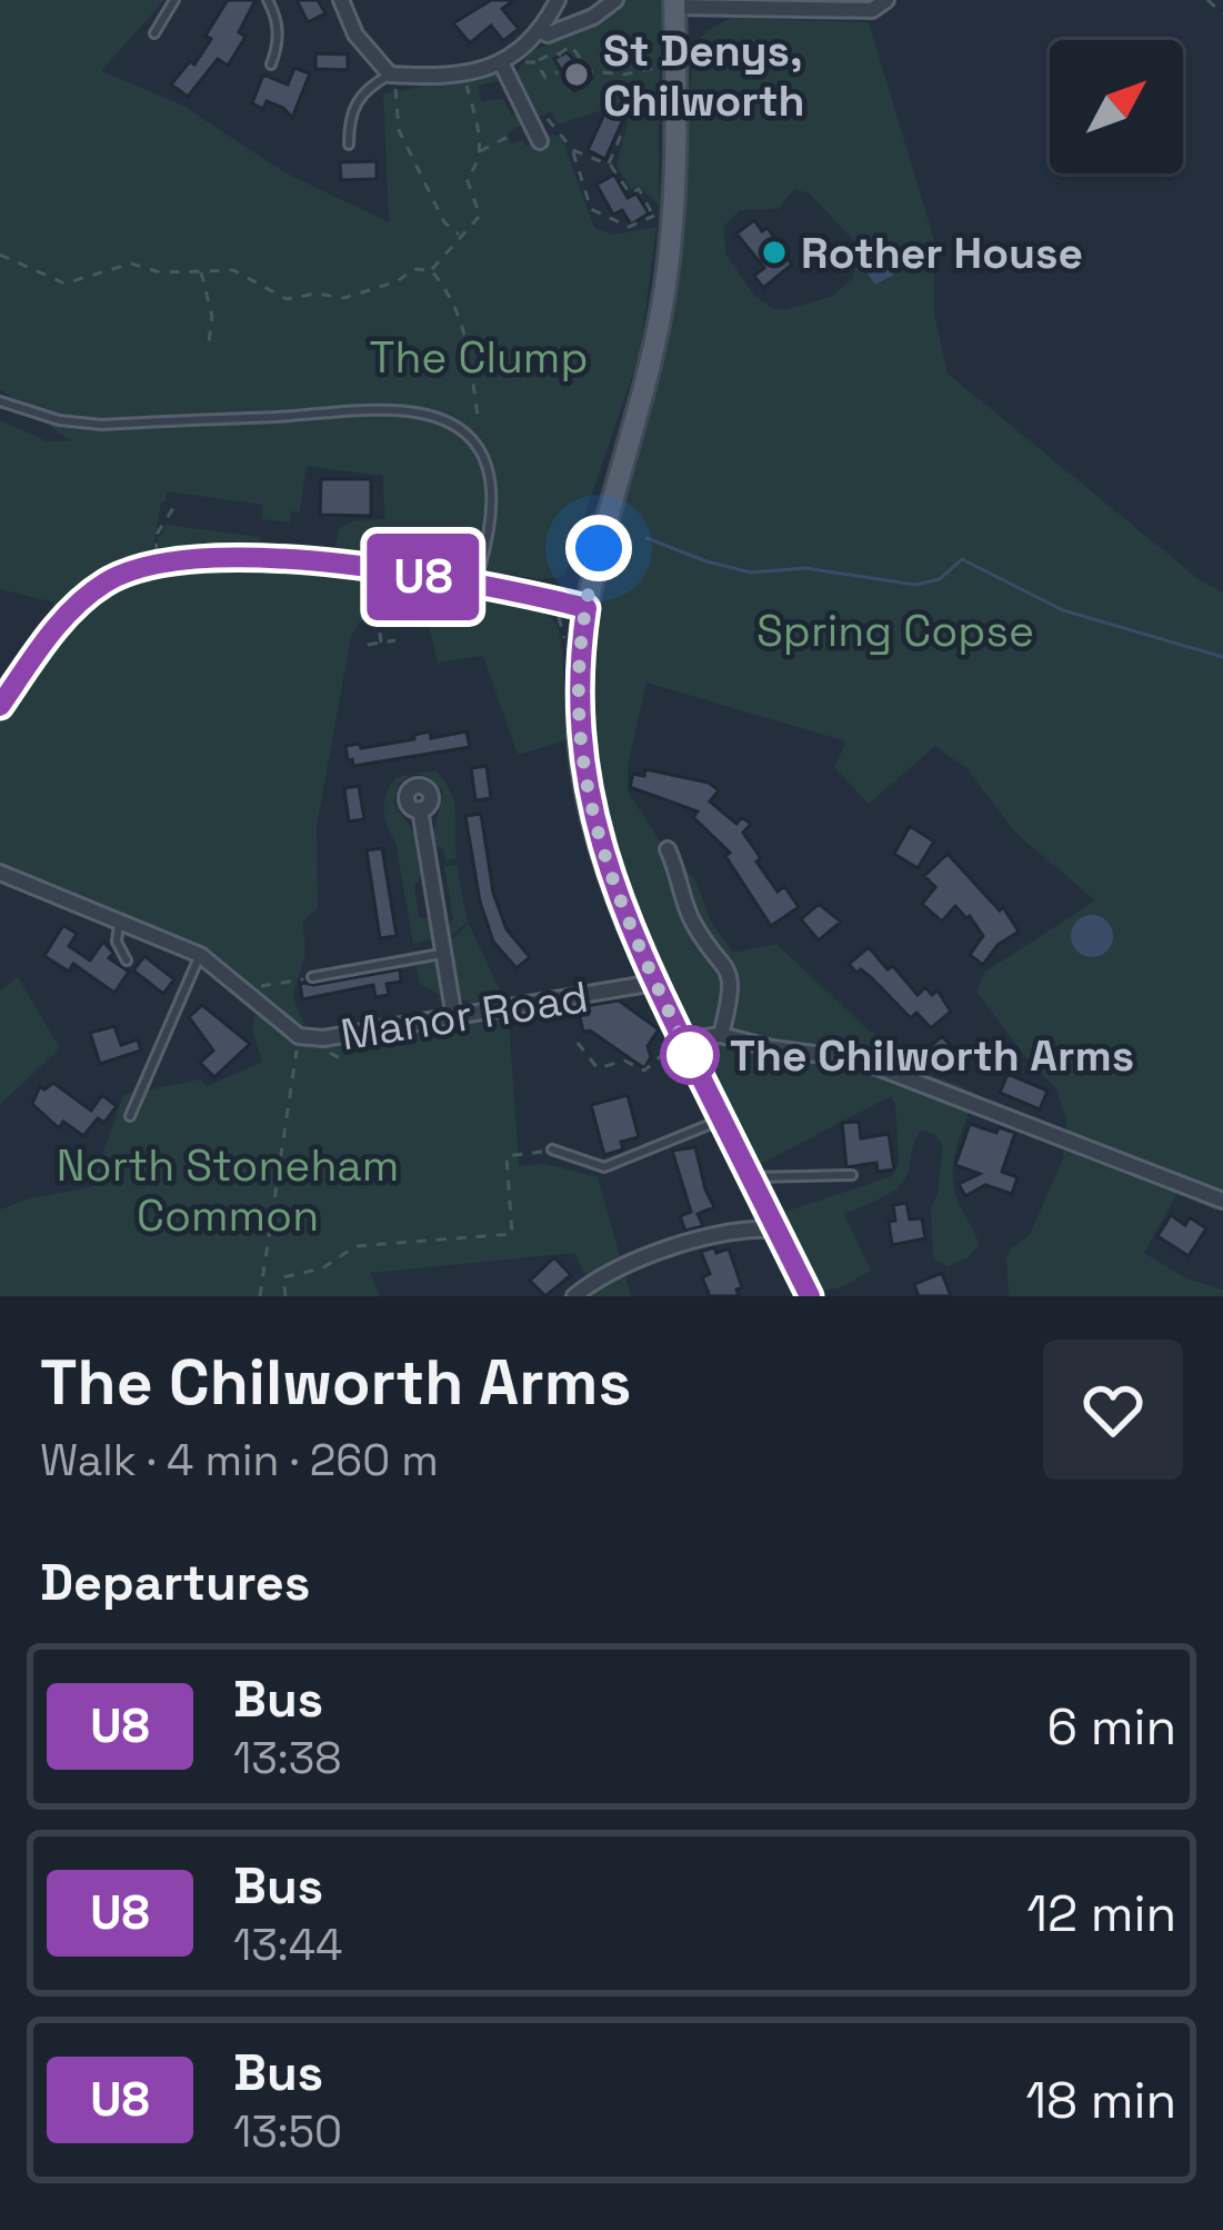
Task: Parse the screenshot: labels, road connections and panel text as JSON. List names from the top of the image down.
{
  "streets": {
    "street": ["Manor Road"]
  },
  "parks": ["The Clump", "Spring Copse", "North Stoneham Common"],
  "places": ["St Denys, Chilworth", "Rother House", "The Chilworth Arms"],
  "lines": ["bus line U8"],
  "north": "top right",
  "page": {
    "on_map": "U8",
    "heading": [
      ["The Chilworth Arms", "Walk · 4 min · 260 m"],
      "Departures"
    ],
    "list": [
      {
        "mark": "U8",
        "name": "Bus",
        "note": "13:38",
        "value": "6 min"
      },
      {
        "mark": "U8",
        "name": "Bus",
        "note": "13:44",
        "value": "12 min"
      },
      {
        "mark": "U8",
        "name": "Bus",
        "note": "13:50",
        "value": "18 min"
      }
    ]
  }
}
